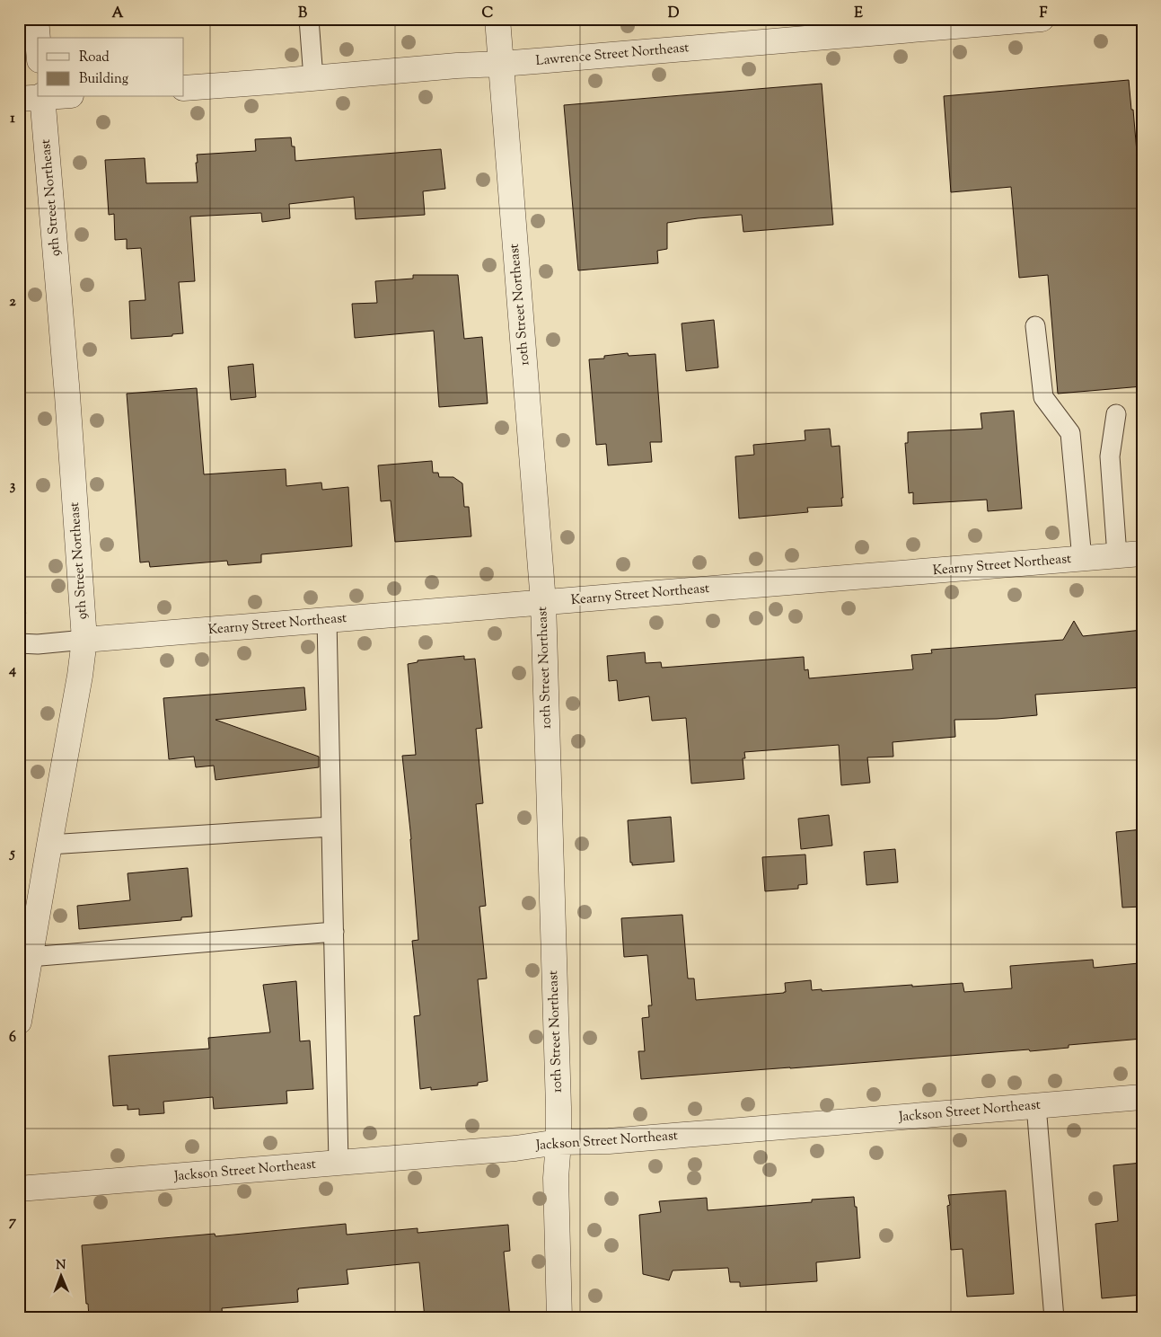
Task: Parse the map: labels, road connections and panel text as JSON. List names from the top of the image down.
{
  "streets": {
    "street": [
      "Lawrence Street Northeast",
      "9th Street Northeast",
      "10th Street Northeast",
      "Kearny Street Northeast",
      "Jackson Street Northeast"
    ]
  },
  "crossings": [
    ["Lawrence Street Northeast", "10th Street Northeast"],
    ["9th Street Northeast", "Kearny Street Northeast"],
    ["10th Street Northeast", "Kearny Street Northeast"],
    ["10th Street Northeast", "Jackson Street Northeast"]
  ],
  "legend": ["Road", "Building"],
  "north": "top",
  "grid": {
    "columns": [
      "A",
      "B",
      "C",
      "D",
      "E",
      "F"
    ],
    "rows": [
      "1",
      "2",
      "3",
      "4",
      "5",
      "6",
      "7"
    ]
  }
}
